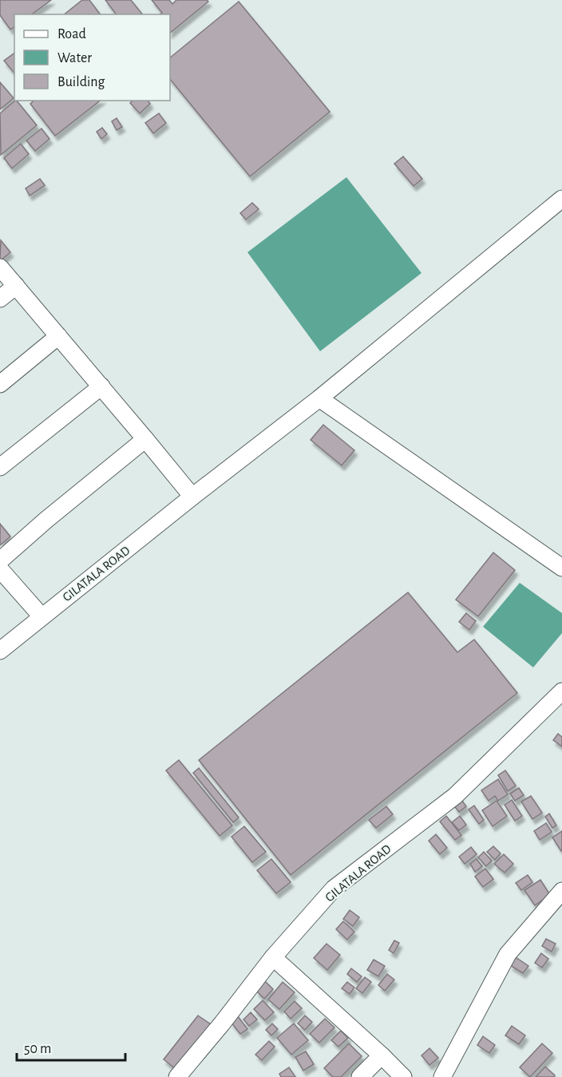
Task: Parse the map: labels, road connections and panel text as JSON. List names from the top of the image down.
{
  "streets": {
    "street": ["GILATALA ROAD"]
  },
  "legend": ["Road", "Water", "Building"],
  "scale_bar": "50 m"
}
